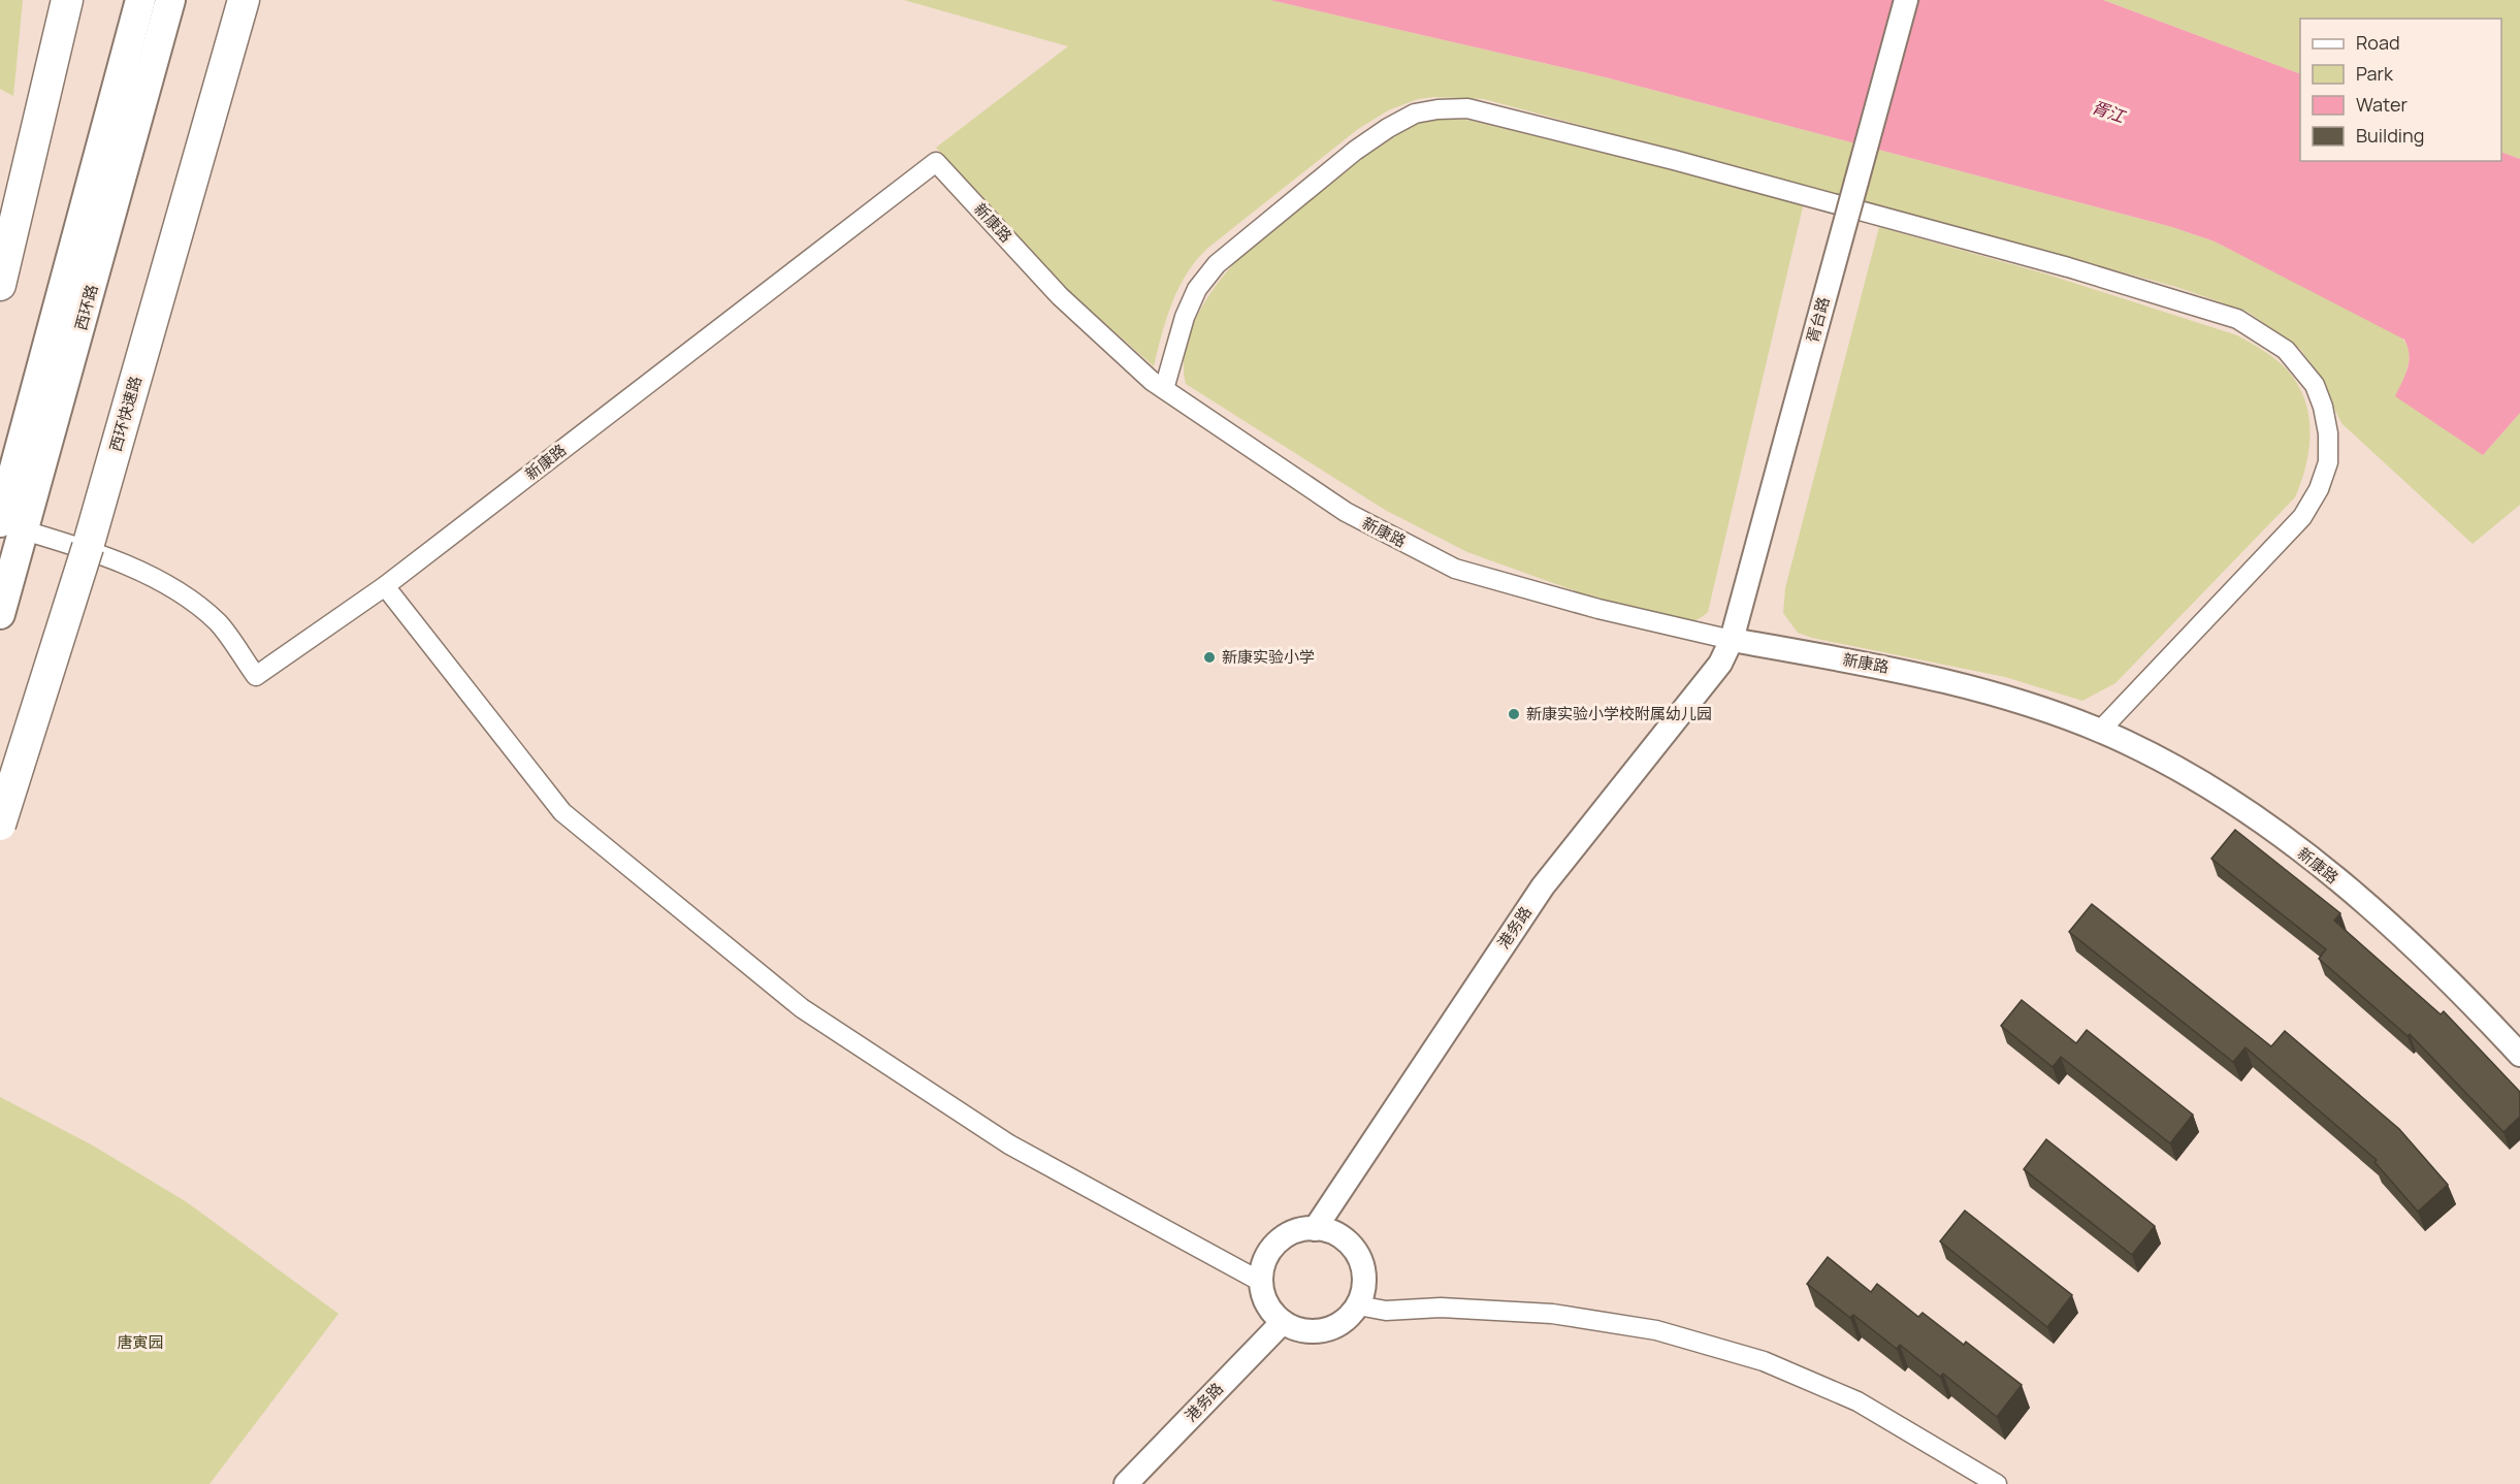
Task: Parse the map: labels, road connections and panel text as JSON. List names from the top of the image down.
{
  "streets": {
    "highway": ["西环快速路"],
    "main road": ["西环路"],
    "street": ["新康路", "胥台路", "港务路"]
  },
  "crossings": [
    ["新康路", "胥台路"],
    ["新康路", "港务路"],
    ["胥台路", "港务路"]
  ],
  "water": ["胥江"],
  "parks": ["唐寅园"],
  "places": ["新康实验小学", "新康实验小学校附属幼儿园"],
  "legend": [
    "Road",
    "Park",
    "Water",
    "Building"
  ]
}
